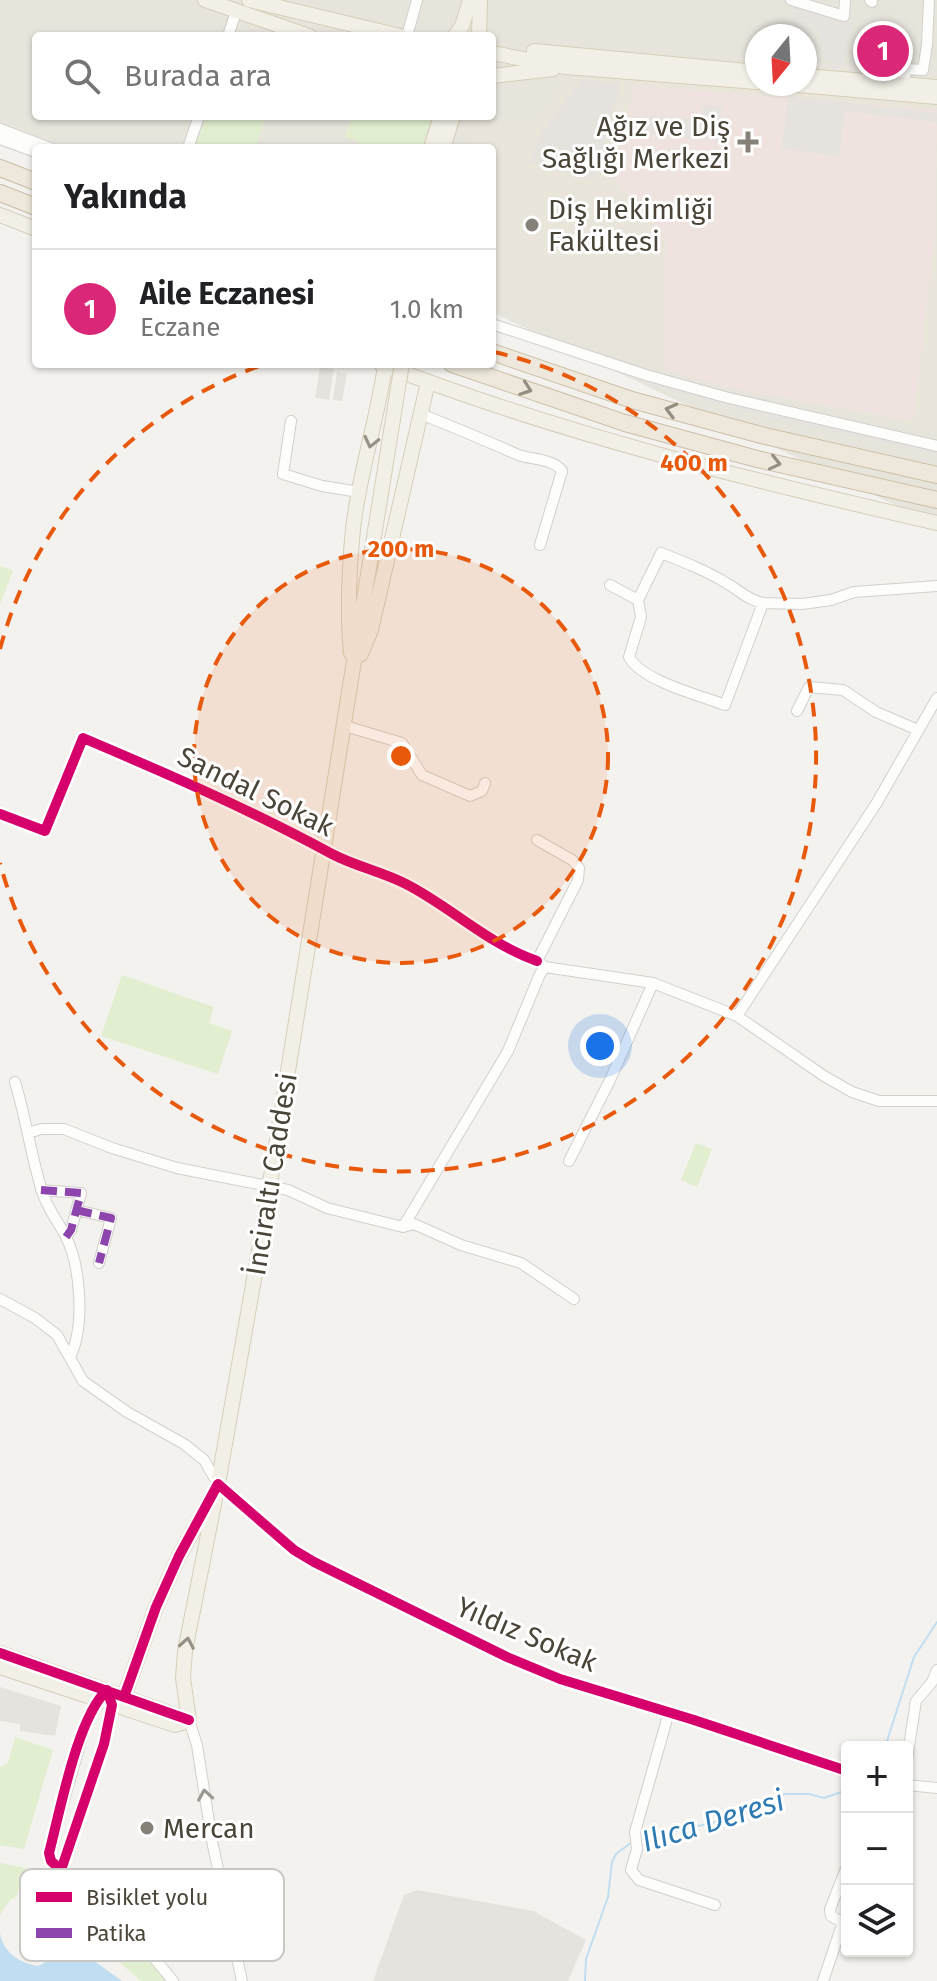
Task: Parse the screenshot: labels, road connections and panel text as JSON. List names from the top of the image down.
{
  "streets": {
    "main road": ["İnciraltı Caddesi"],
    "street": ["Sandal Sokak", "Yıldız Sokak"]
  },
  "crossings": [
    ["Sandal Sokak", "İnciraltı Caddesi"],
    ["İnciraltı Caddesi", "Yıldız Sokak"]
  ],
  "water": ["Ilıca Deresi"],
  "places": {
    "health": ["Ağız ve Diş Sağlığı Merkezi"],
    "other": ["Diş Hekimliği Fakültesi", "Mercan"]
  },
  "legend": ["Bisiklet yolu", "Patika"],
  "north": "bottom",
  "page": {
    "pins": "1",
    "search": "Burada ara",
    "heading": "Yakında",
    "list": [
      {
        "mark": "1",
        "name": "Aile Eczanesi",
        "note": "Eczane",
        "value": "1.0 km"
      }
    ],
    "map_buttons": ["+", "−"]
  },
  "rings": ["400 m", "200 m"]
}
